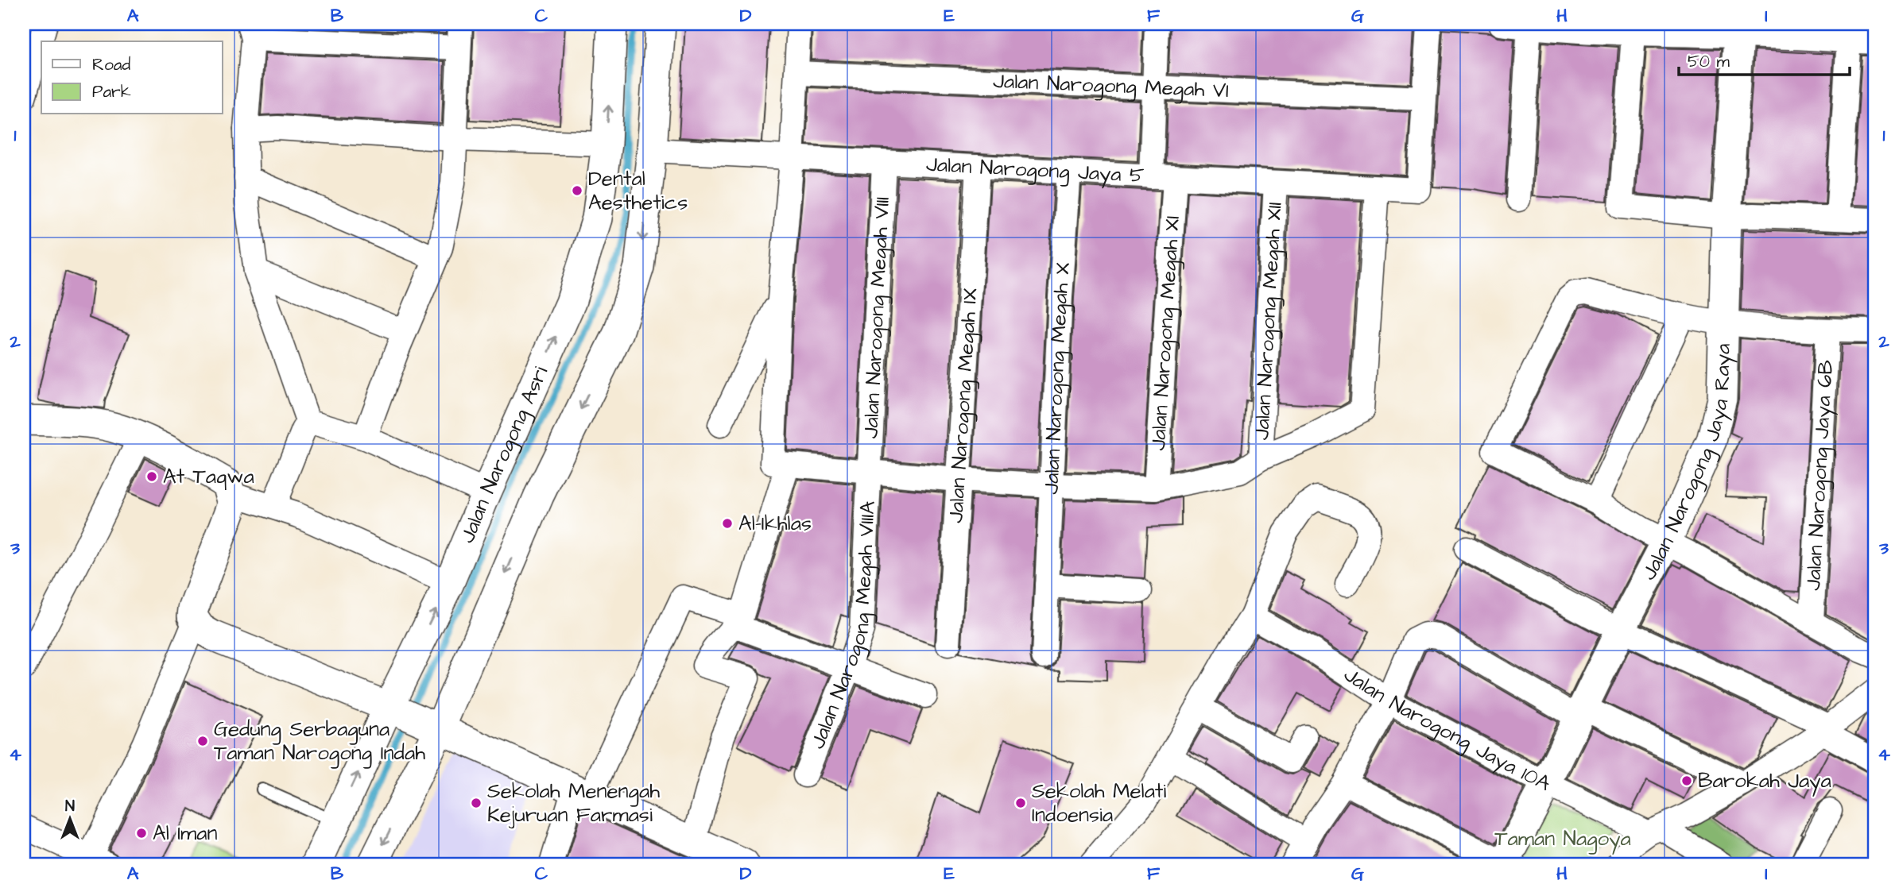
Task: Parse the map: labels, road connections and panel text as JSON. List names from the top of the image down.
{
  "streets": {
    "street": [
      "Jalan Narogong Megah VI",
      "Jalan Narogong Jaya 5",
      "Jalan Narogong Megah VIII",
      "Jalan Narogong Megah XII",
      "Jalan Narogong Megah XI",
      "Jalan Narogong Megah X",
      "Jalan Narogong Megah IX",
      "Jalan Narogong Asri",
      "Jalan Narogong Jaya Raya",
      "Jalan Narogong Jaya 6B",
      "Jalan Narogong Megah VIIIA",
      "Jalan Narogong Jaya 10A"
    ]
  },
  "crossings": [
    ["Jalan Narogong Megah VI", "Jalan Narogong Jaya 5"],
    ["Jalan Narogong Jaya 5", "Jalan Narogong Megah VIII"],
    ["Jalan Narogong Jaya 5", "Jalan Narogong Megah XII"],
    ["Jalan Narogong Jaya 5", "Jalan Narogong Megah XI"],
    ["Jalan Narogong Jaya 5", "Jalan Narogong Megah X"],
    ["Jalan Narogong Jaya 5", "Jalan Narogong Megah IX"],
    ["Jalan Narogong Jaya 5", "Jalan Narogong Asri"],
    ["Jalan Narogong Megah VIII", "Jalan Narogong Megah VIIIA"],
    ["Jalan Narogong Jaya Raya", "Jalan Narogong Jaya 10A"]
  ],
  "parks": ["Taman Nagoya"],
  "places": [
    "Dental Aesthetics",
    "At Taqwa",
    "Al-Ikhlas",
    "Gedung Serbaguna Taman Narogong Indah",
    "Barokah Jaya",
    "Sekolah Menengah Kejuruan Farmasi",
    "Sekolah Melati Indoensia",
    "Al Iman"
  ],
  "legend": ["Road", "Park"],
  "scale_bar": "50 m",
  "north": "top",
  "grid": {
    "columns": [
      "A",
      "B",
      "C",
      "D",
      "E",
      "F",
      "G",
      "H",
      "I"
    ],
    "rows": [
      "1",
      "2",
      "3",
      "4"
    ]
  }
}
